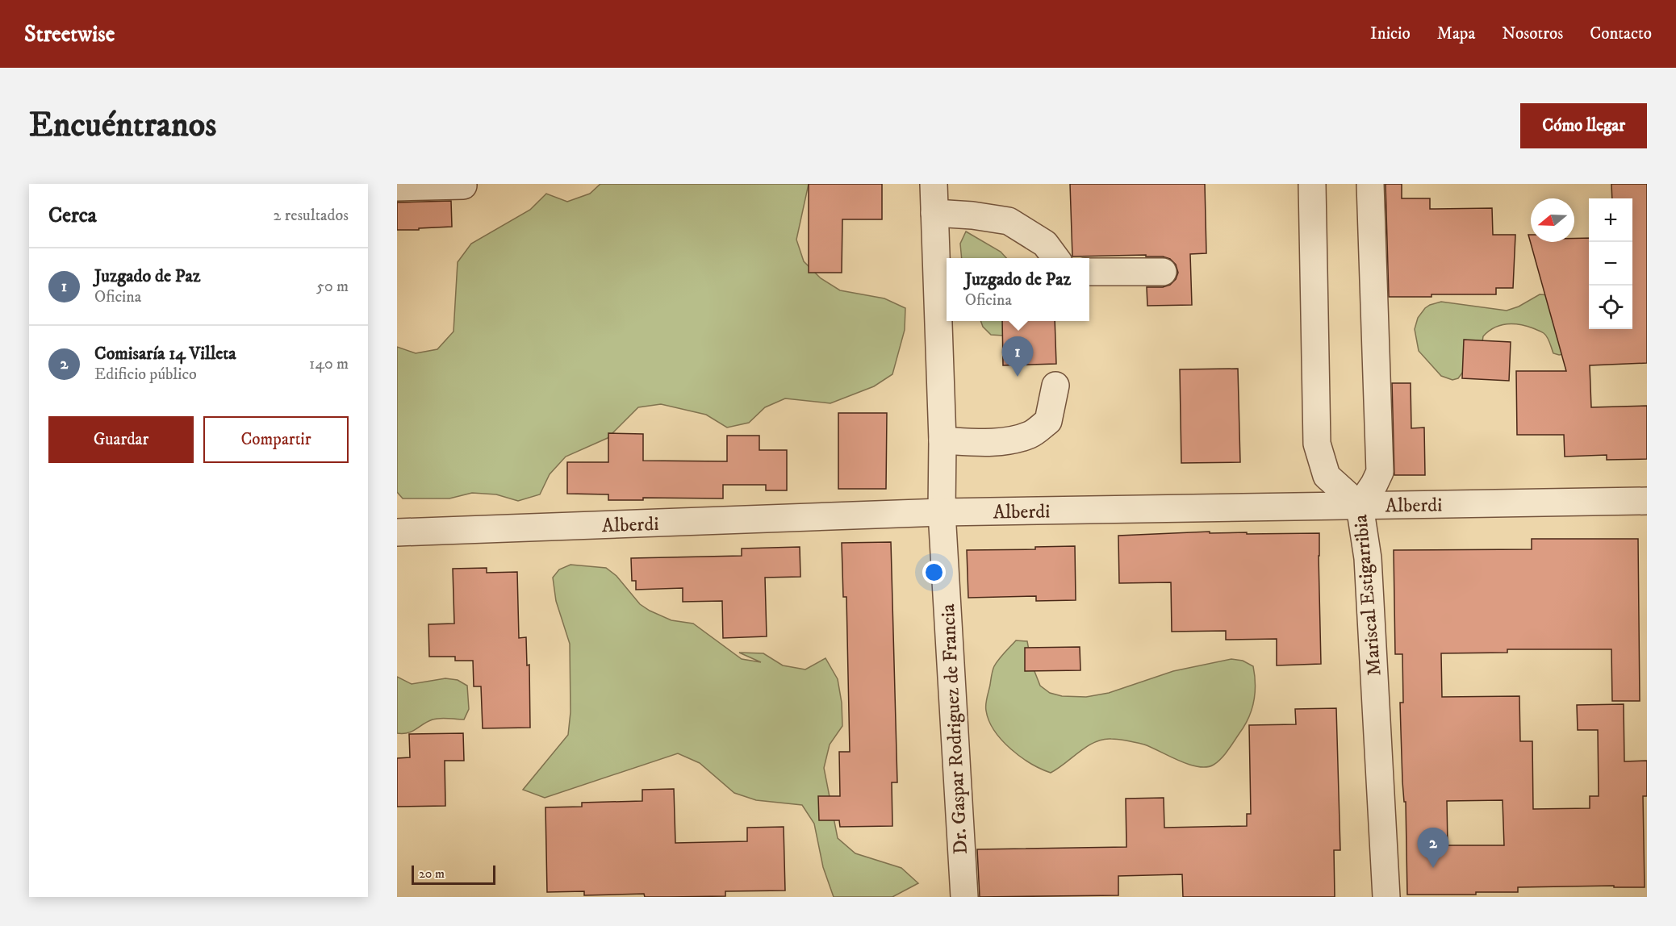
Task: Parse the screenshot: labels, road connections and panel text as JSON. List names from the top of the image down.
{
  "streets": {
    "street": ["Alberdi", "Mariscal Estigarribia", "Dr. Gaspar Rodriguez de Francia"]
  },
  "crossings": [
    ["Alberdi", "Mariscal Estigarribia"],
    ["Alberdi", "Dr. Gaspar Rodriguez de Francia"]
  ],
  "scale_bar": "20 m",
  "north": "left",
  "page": {
    "header": "Streetwise",
    "nav": [
      "Inicio",
      "Mapa",
      "Nosotros",
      "Contacto"
    ],
    "buttons": [
      "Cómo llegar",
      ["Guardar", "Compartir"]
    ],
    "title": "Encuéntranos",
    "heading": ["Cerca", "2 resultados"],
    "map_buttons": ["+", "−"],
    "list": [
      {
        "mark": "1",
        "name": "Juzgado de Paz",
        "note": "Oficina",
        "value": "50 m"
      },
      {
        "mark": "2",
        "name": "Comisaría 14 Villeta",
        "note": "Edificio público",
        "value": "140 m"
      }
    ],
    "popup": ["Juzgado de Paz", "Oficina"],
    "pins": ["1", "2"],
    "scale": "20 m"
  }
}
